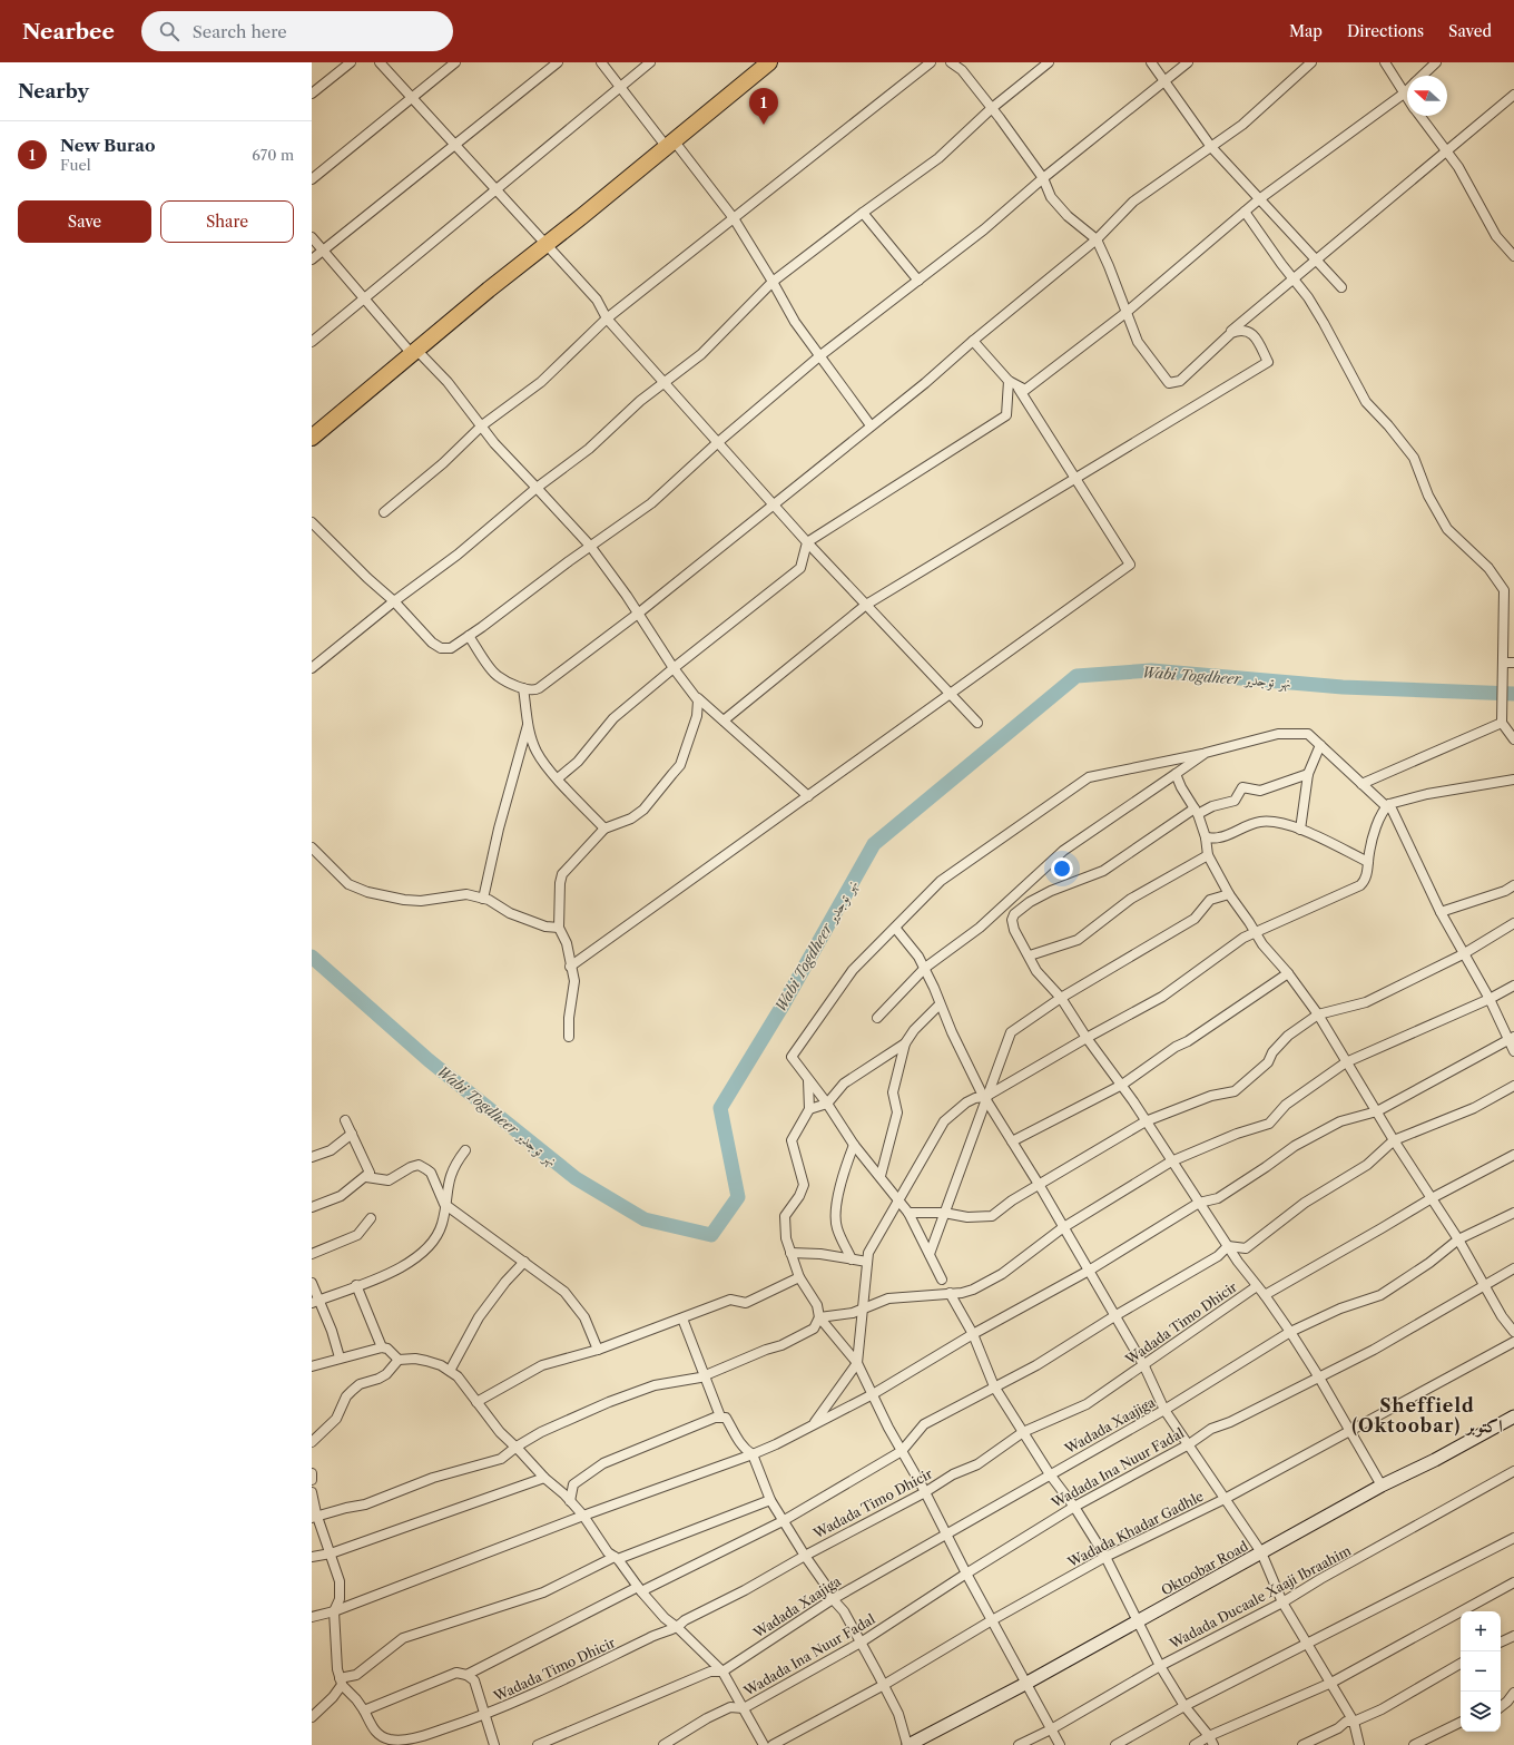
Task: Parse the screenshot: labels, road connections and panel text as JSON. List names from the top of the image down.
{
  "streets": {
    "street": [
      "Wadada Timo Dhicir",
      "Wadada Xaajiga",
      "Wadada Ina Nuur Fadal",
      "Wadada Khadar Gadhle",
      "Oktoobar Road",
      "Wadada Ducaale Xaaji Ibraahim"
    ]
  },
  "districts": ["Sheffield (Oktoobar) اكتوبر"],
  "water": ["Wabi Togdheer نهر توجدير"],
  "north": "left",
  "page": {
    "header": "Nearbee",
    "search": "Search here",
    "nav": ["Map", "Directions", "Saved"],
    "heading": "Nearby",
    "pins": "1",
    "list": [
      {
        "mark": "1",
        "name": "New Burao",
        "note": "Fuel",
        "value": "670 m"
      }
    ],
    "buttons": ["Save", "Share"],
    "map_buttons": ["+", "−"]
  }
}
